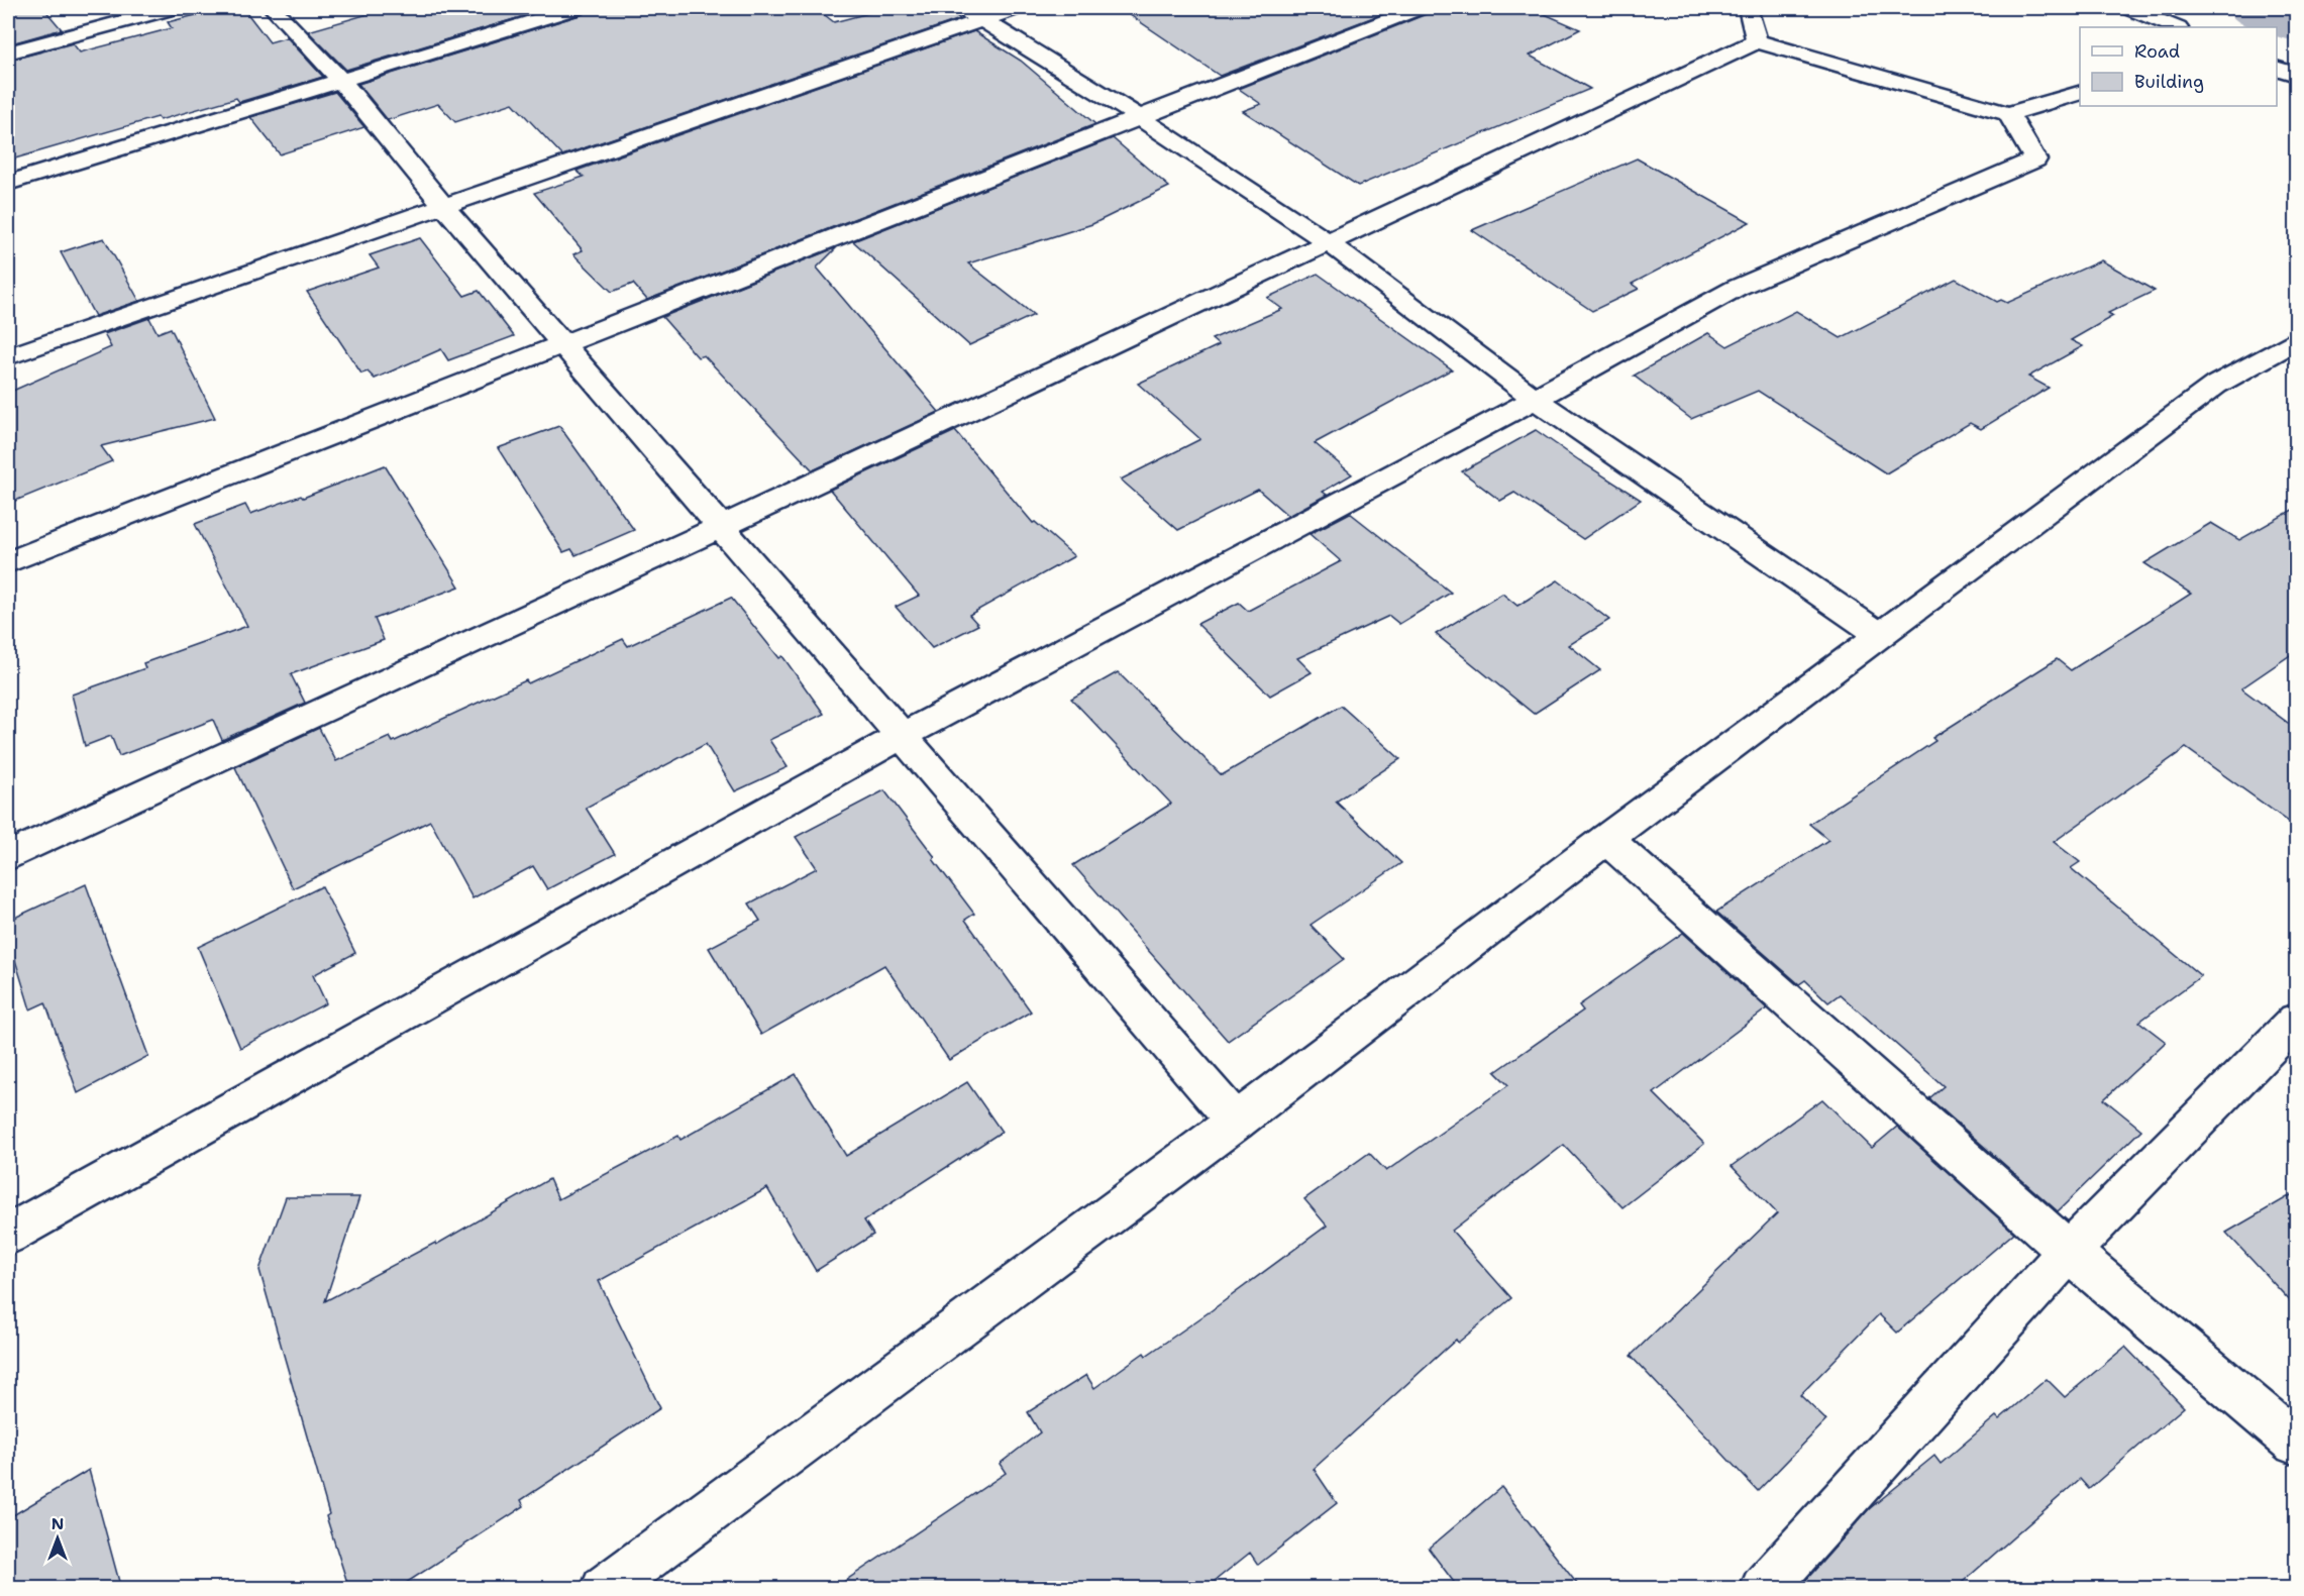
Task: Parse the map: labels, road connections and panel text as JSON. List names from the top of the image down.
{
  "legend": ["Road", "Building"],
  "north": "top"
}
